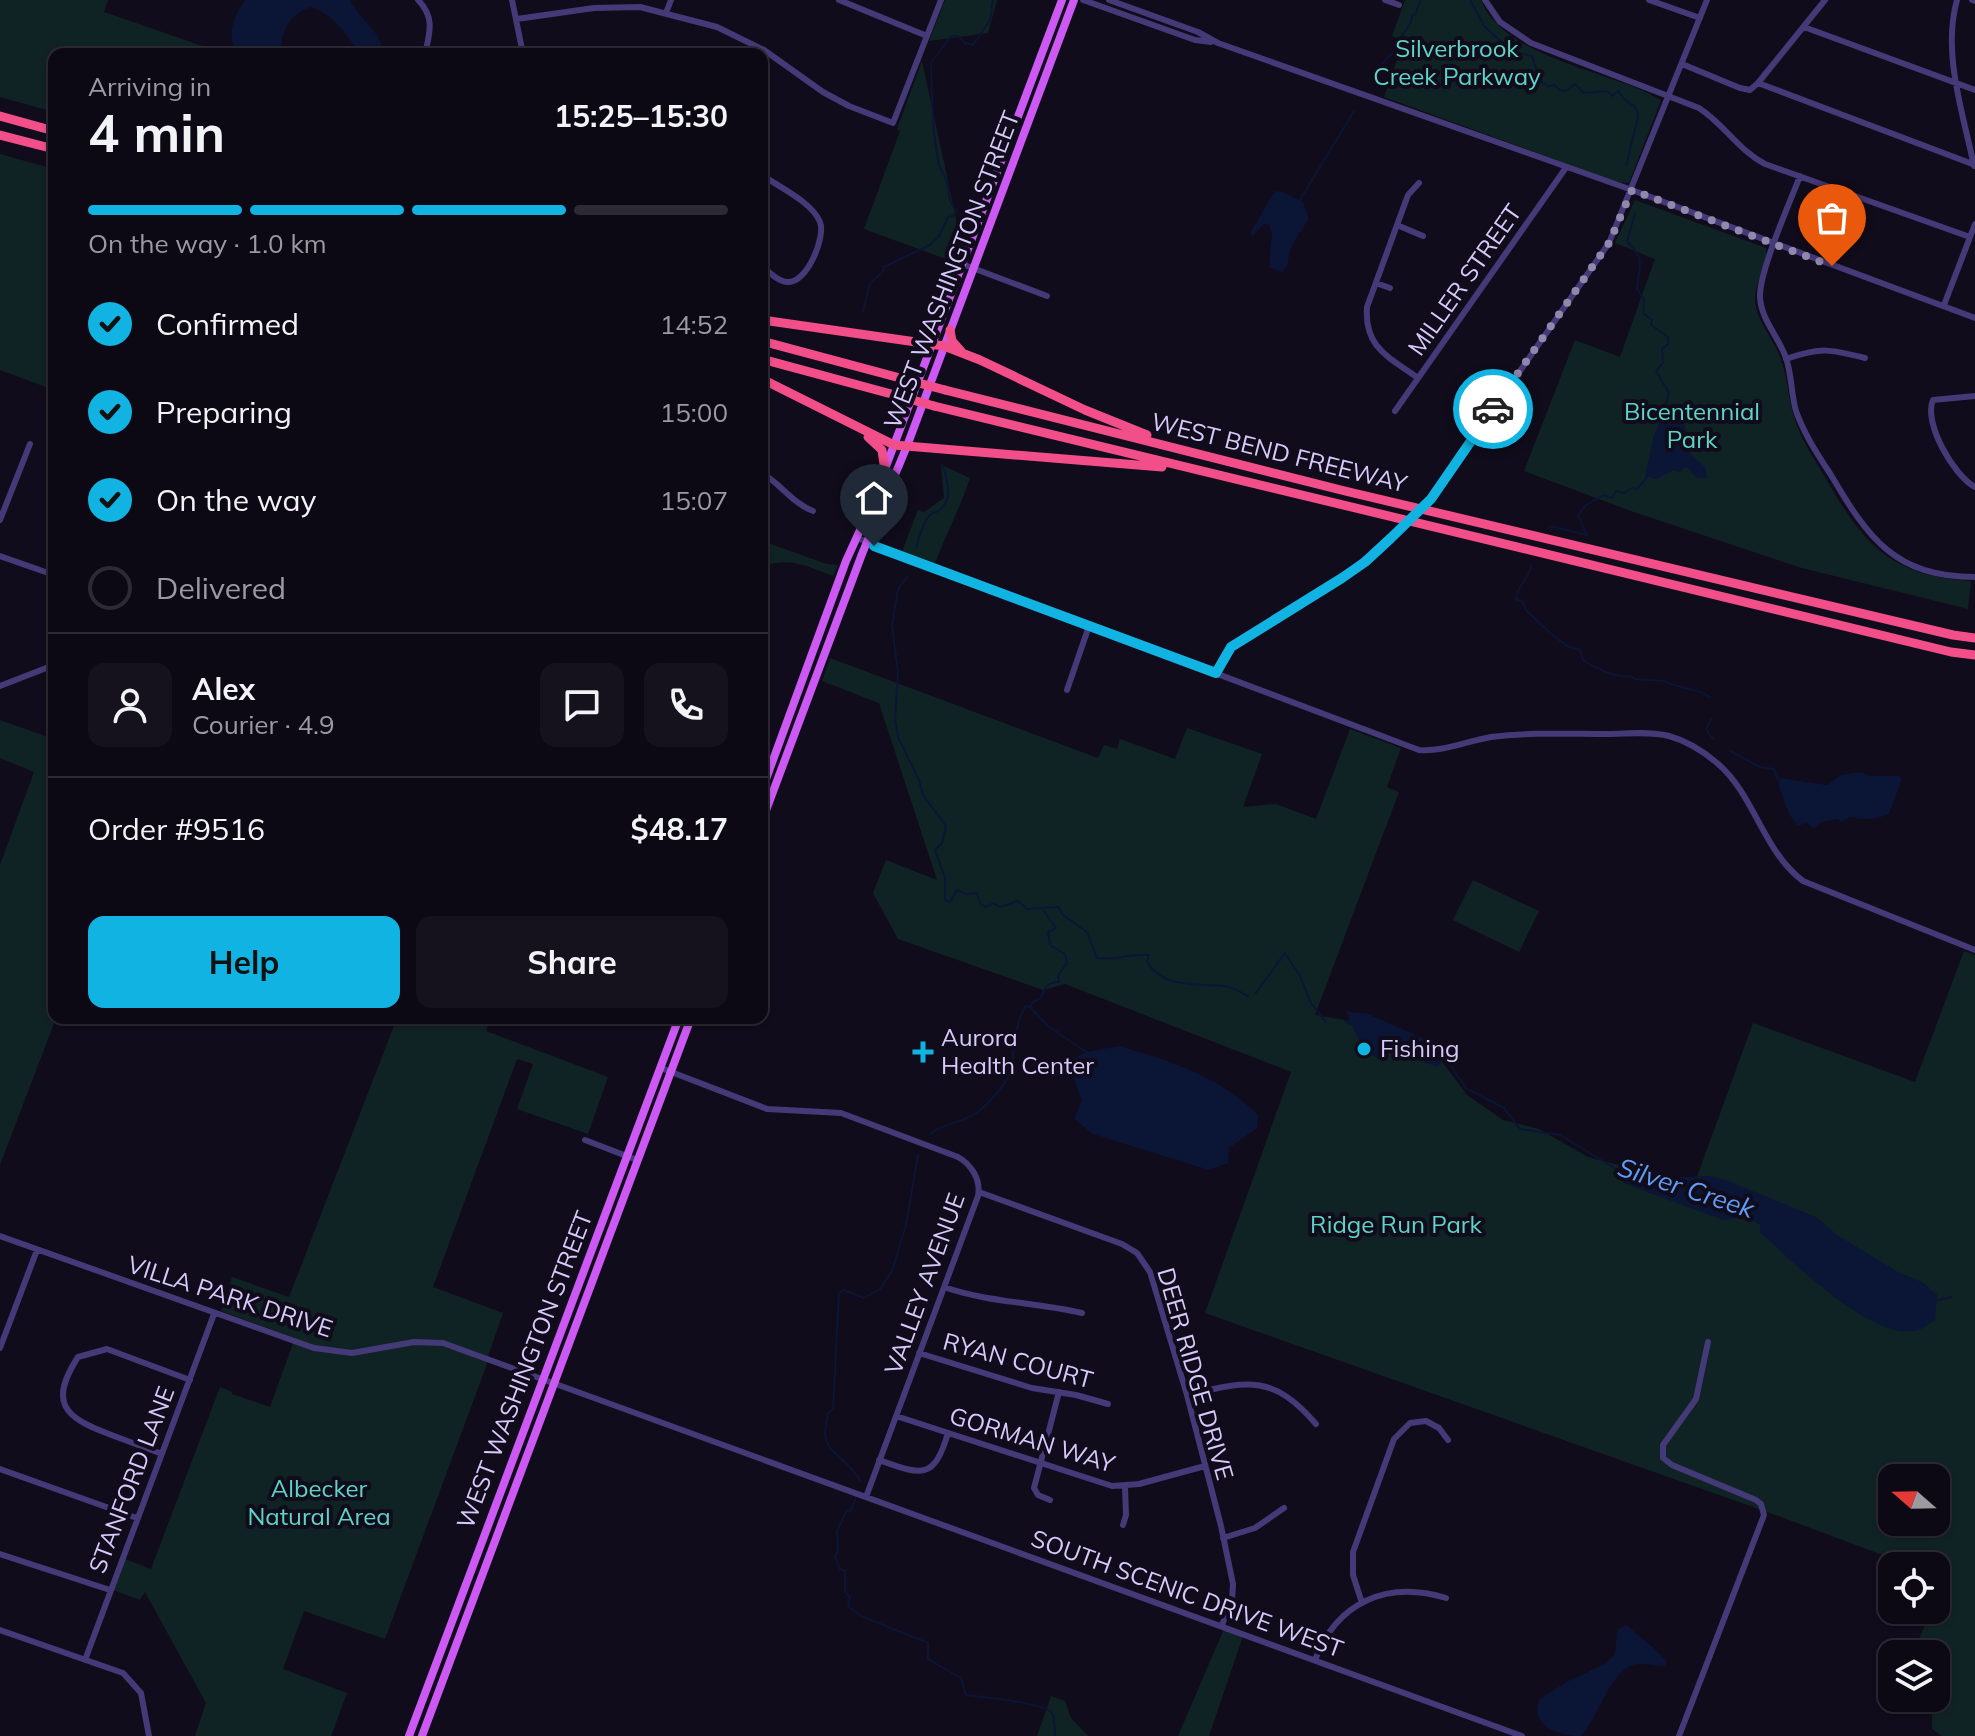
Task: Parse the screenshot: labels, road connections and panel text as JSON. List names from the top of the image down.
{
  "streets": {
    "highway": ["WEST BEND FREEWAY"],
    "main road": ["WEST WASHINGTON STREET"],
    "street": [
      "MILLER STREET",
      "VALLEY AVENUE",
      "VILLA PARK DRIVE",
      "RYAN COURT",
      "DEER RIDGE DRIVE",
      "GORMAN WAY",
      "STANFORD LANE",
      "SOUTH SCENIC DRIVE WEST"
    ]
  },
  "crossings": [
    ["WEST WASHINGTON STREET", "VALLEY AVENUE"],
    ["WEST WASHINGTON STREET", "VILLA PARK DRIVE"],
    ["WEST WASHINGTON STREET", "SOUTH SCENIC DRIVE WEST"],
    ["VALLEY AVENUE", "RYAN COURT"],
    ["VALLEY AVENUE", "DEER RIDGE DRIVE"],
    ["VALLEY AVENUE", "GORMAN WAY"],
    ["VALLEY AVENUE", "SOUTH SCENIC DRIVE WEST"],
    ["VILLA PARK DRIVE", "STANFORD LANE"],
    ["VILLA PARK DRIVE", "SOUTH SCENIC DRIVE WEST"],
    ["DEER RIDGE DRIVE", "GORMAN WAY"],
    ["DEER RIDGE DRIVE", "SOUTH SCENIC DRIVE WEST"]
  ],
  "water": ["Silver Creek"],
  "parks": [
    "Silverbrook Creek Parkway",
    "Bicentennial Park",
    "Ridge Run Park",
    "Albecker Natural Area"
  ],
  "places": {
    "other": ["Fishing"],
    "health": ["Aurora Health Center"]
  },
  "north": "left",
  "page": {
    "heading": ["4 min", "Arriving in", "15:25–15:30"],
    "panel": [
      "Alex",
      "Courier · 4.9",
      "Order #9516",
      "$48.17"
    ],
    "bar": "On the way · 1.0 km",
    "list": [
      ["Confirmed", "14:52"],
      ["Preparing", "15:00"],
      ["On the way", "15:07"],
      "Delivered"
    ],
    "buttons": ["Help", "Share"]
  }
}
